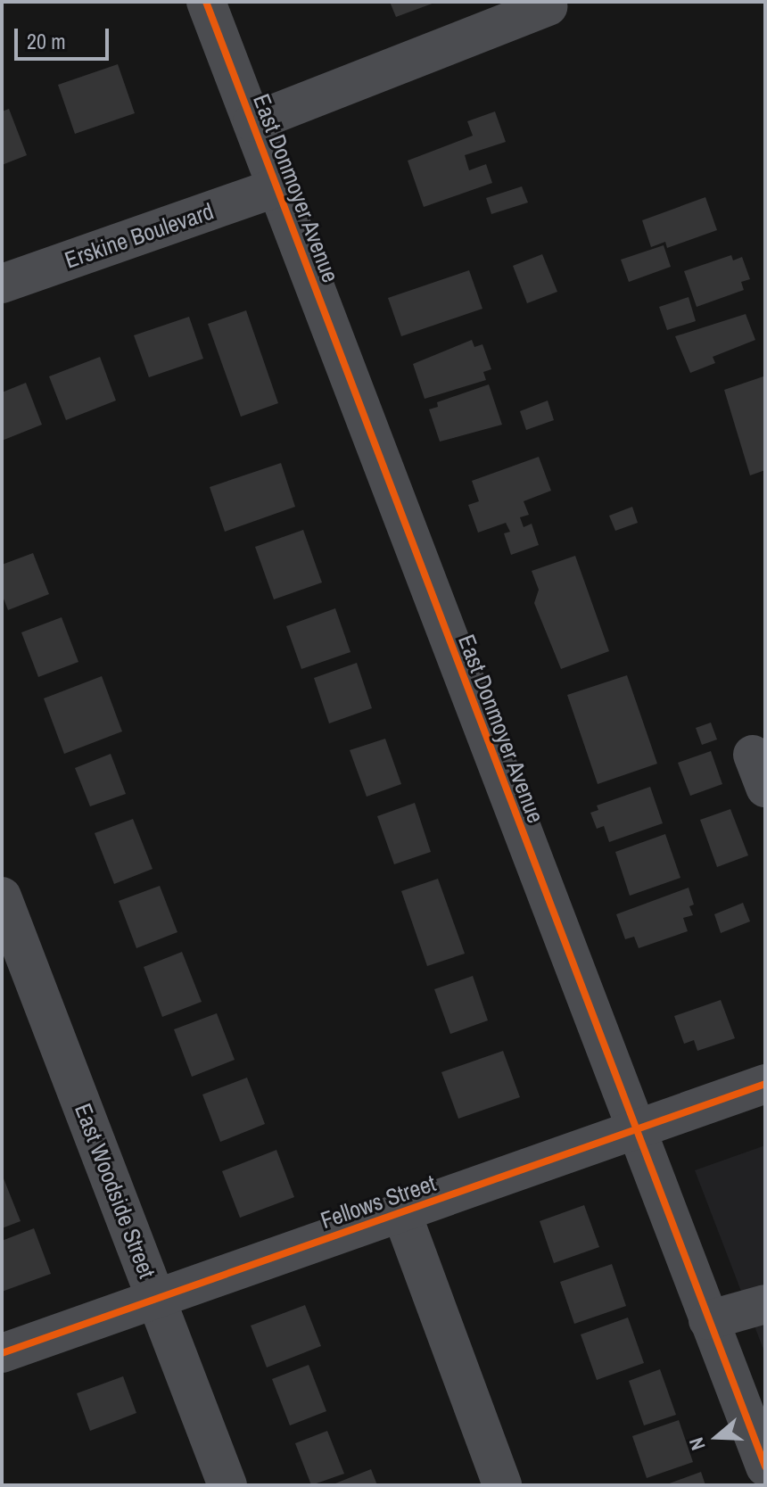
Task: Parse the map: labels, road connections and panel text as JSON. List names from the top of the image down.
{
  "streets": {
    "street": [
      "East Donmoyer Avenue",
      "Erskine Boulevard",
      "East Woodside Street",
      "Fellows Street"
    ]
  },
  "crossings": [
    ["East Donmoyer Avenue", "Erskine Boulevard"],
    ["East Donmoyer Avenue", "Fellows Street"],
    ["East Woodside Street", "Fellows Street"]
  ],
  "scale_bar": "20 m",
  "north": "left"
}
